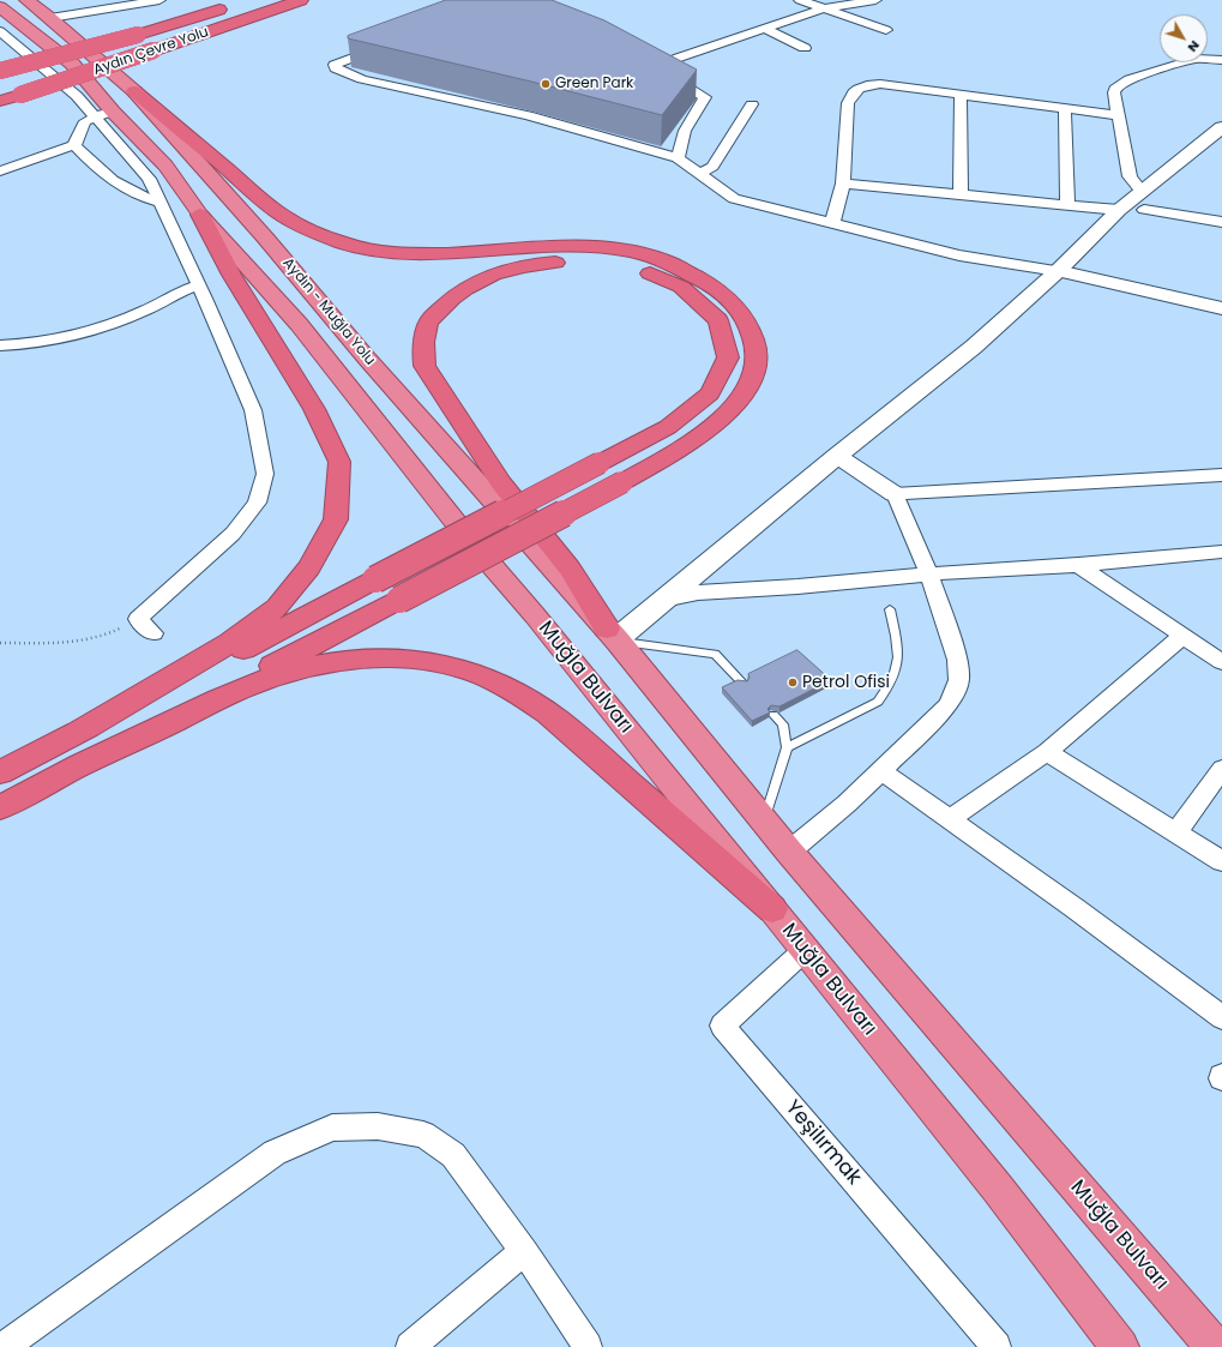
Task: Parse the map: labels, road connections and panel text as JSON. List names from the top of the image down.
{
  "streets": {
    "highway": ["Aydın Çevre Yolu", "Aydın - Muğla Yolu", "Muğla Bulvarı"],
    "street": ["Yeşilırmak"]
  },
  "crossings": [
    ["Aydın - Muğla Yolu", "Muğla Bulvarı"],
    ["Muğla Bulvarı", "Yeşilırmak"]
  ],
  "places": ["Green Park", "Petrol Ofisi"],
  "north": "bottom right"
}
